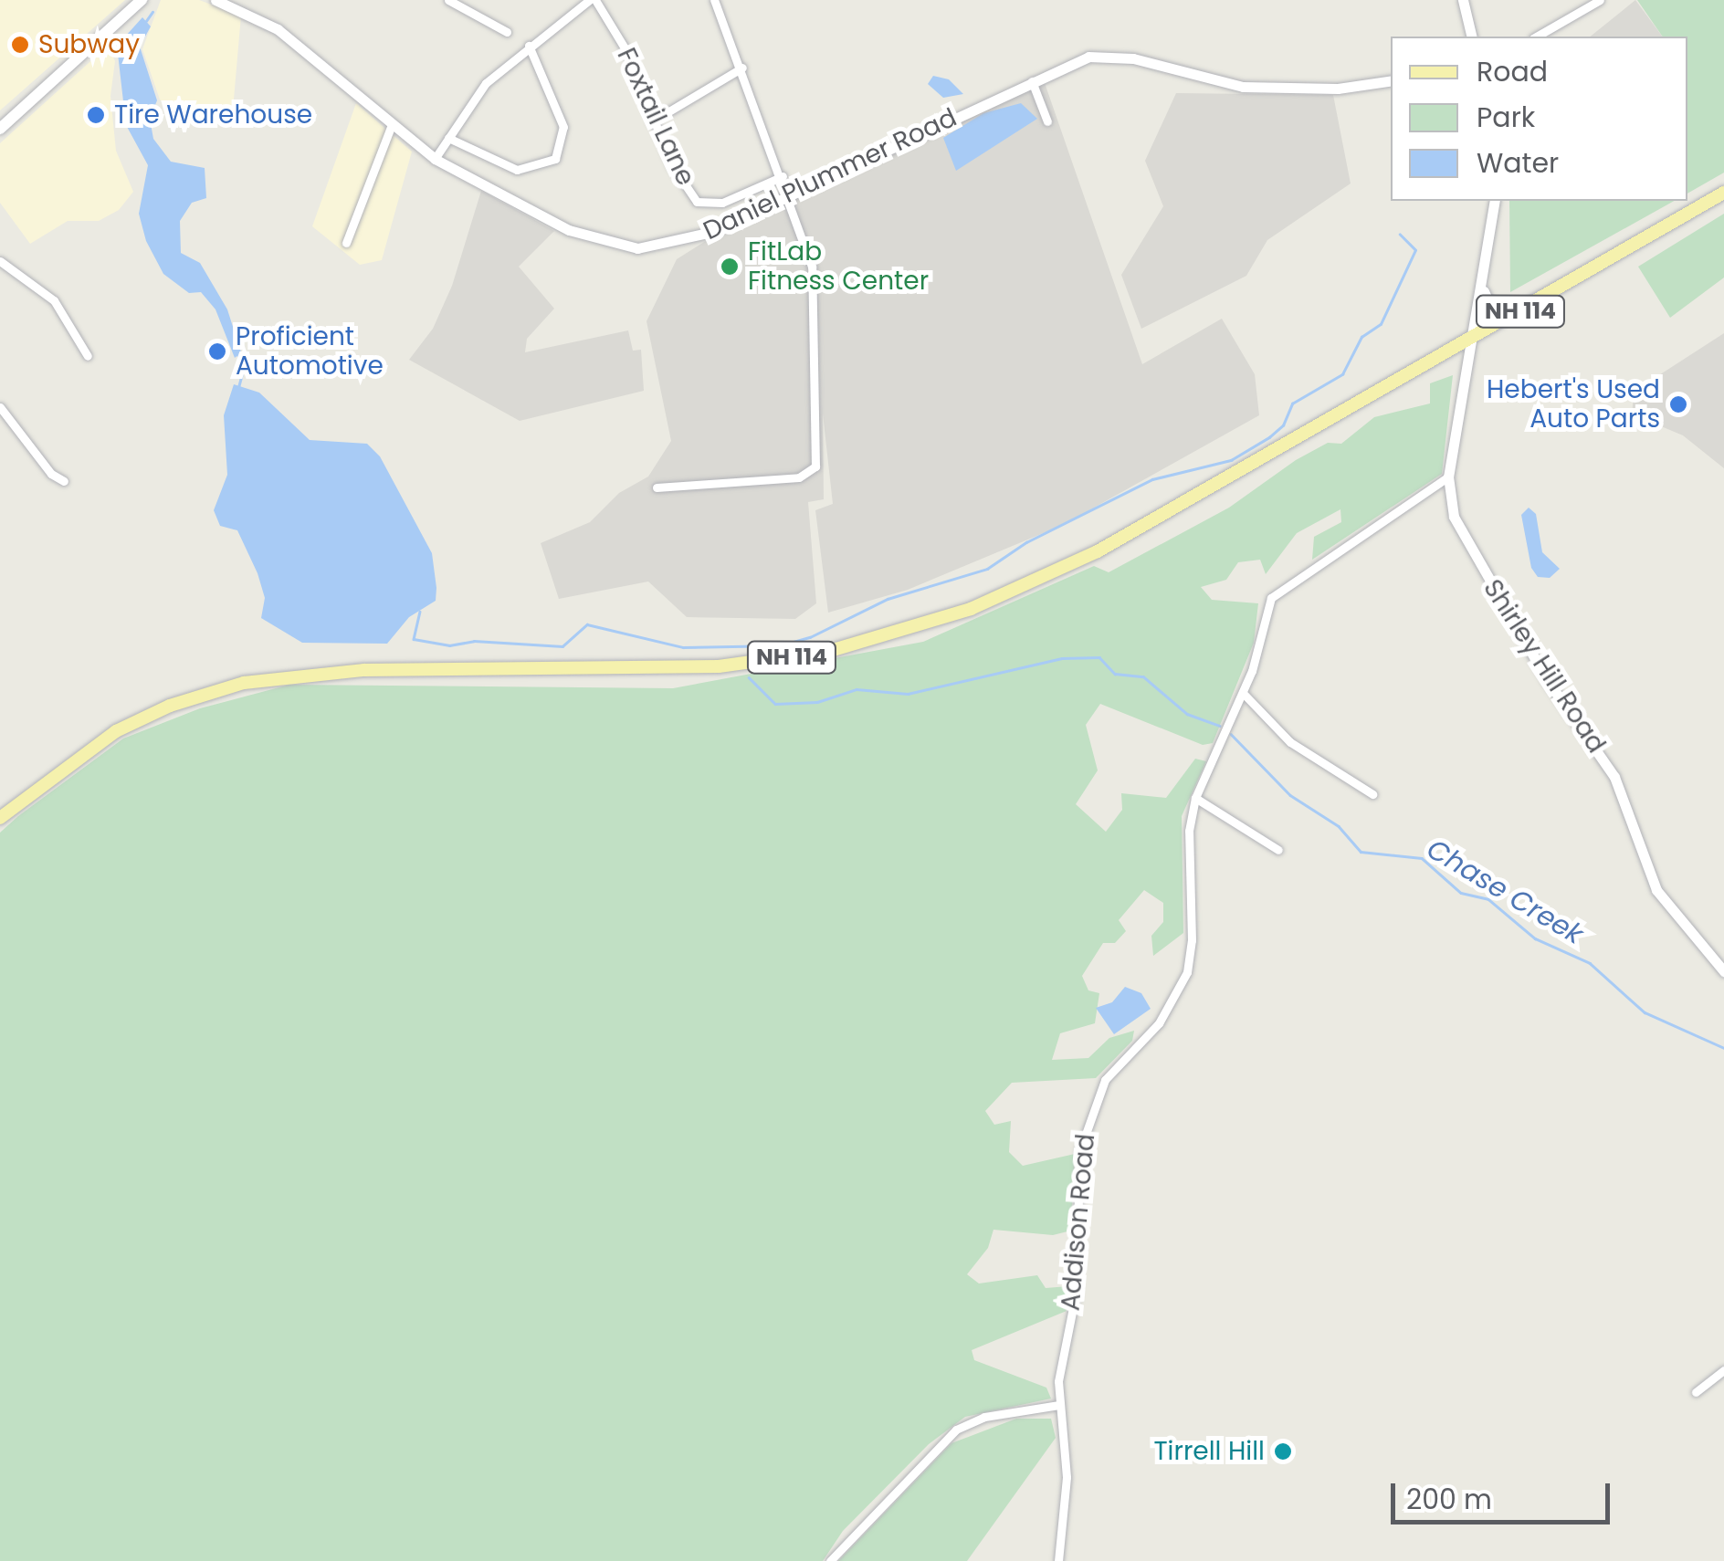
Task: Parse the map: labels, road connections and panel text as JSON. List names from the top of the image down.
{
  "streets": {
    "main road": ["NH 114"],
    "street": [
      "Foxtail Lane",
      "Daniel Plummer Road",
      "Shirley Hill Road",
      "Addison Road"
    ]
  },
  "crossings": [
    ["NH 114", "Shirley Hill Road"],
    ["Shirley Hill Road", "Addison Road"]
  ],
  "water": ["Chase Creek"],
  "places": [
    "Subway",
    "Tire Warehouse",
    "FitLab Fitness Center",
    "Proficient Automotive",
    "Hebert's Used Auto Parts",
    "Tirrell Hill"
  ],
  "legend": ["Road", "Park", "Water"],
  "scale_bar": "200 m"
}
